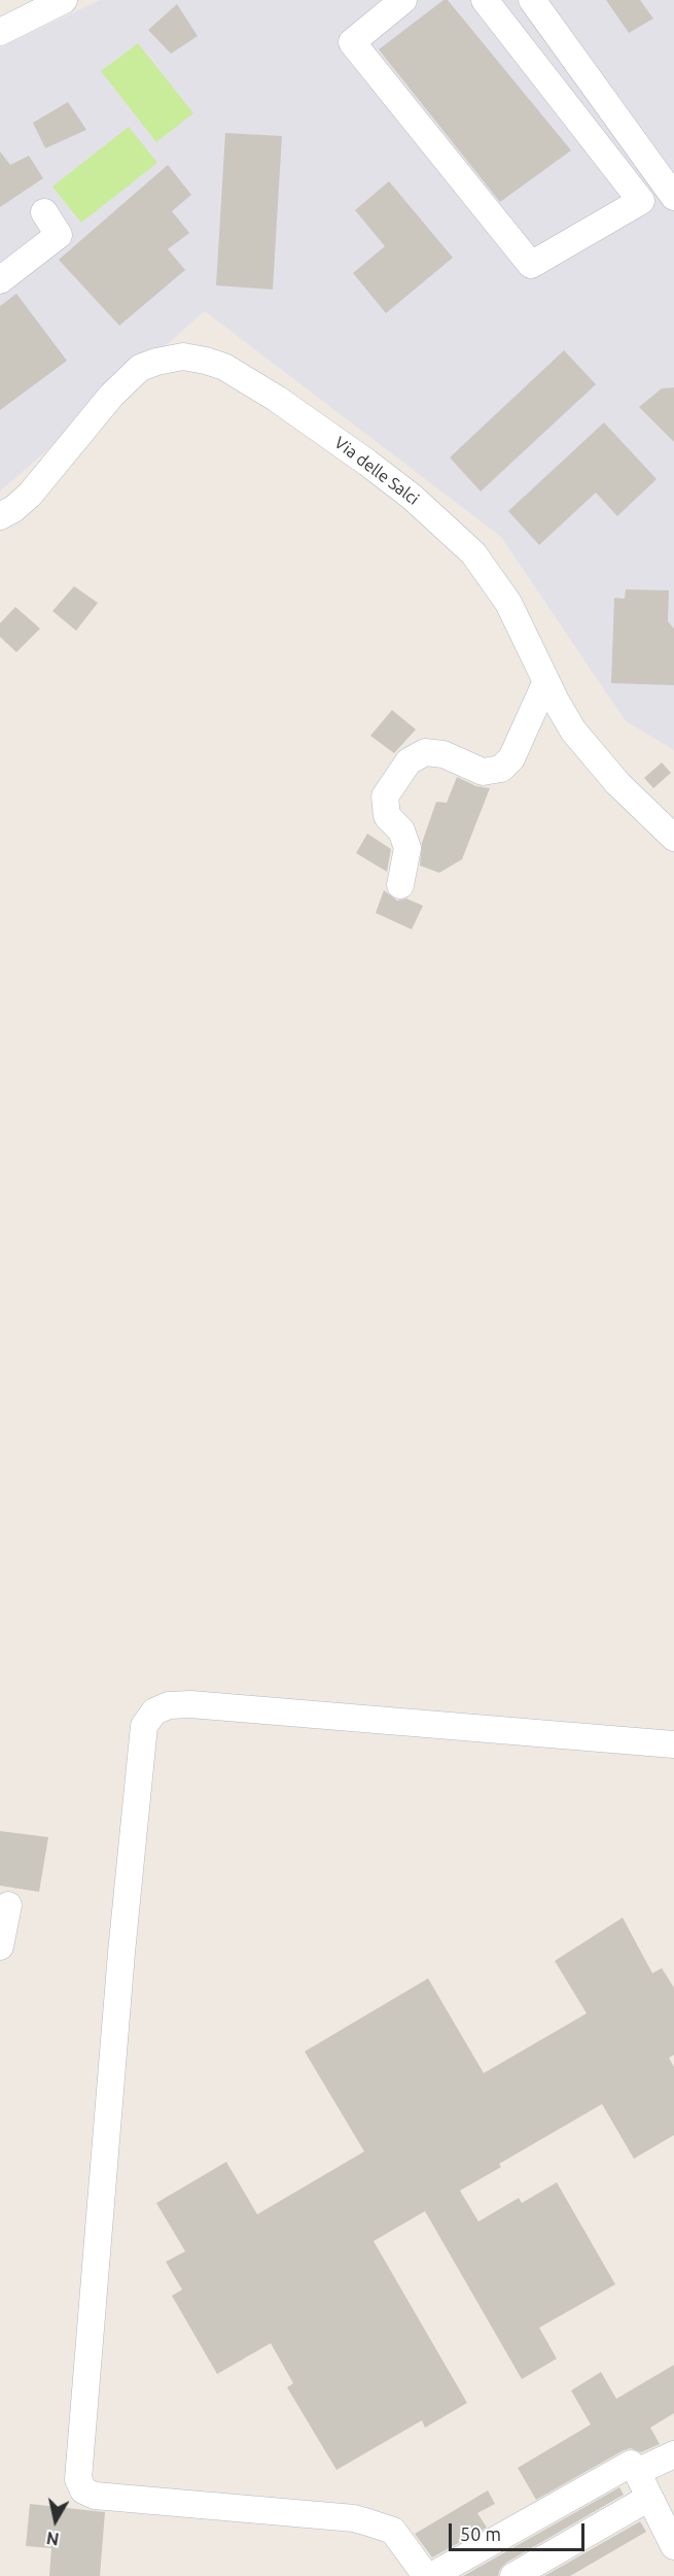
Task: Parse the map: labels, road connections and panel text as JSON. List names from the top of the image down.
{
  "streets": {
    "street": ["Via delle Salci"]
  },
  "scale_bar": "50 m",
  "north": "bottom"
}
